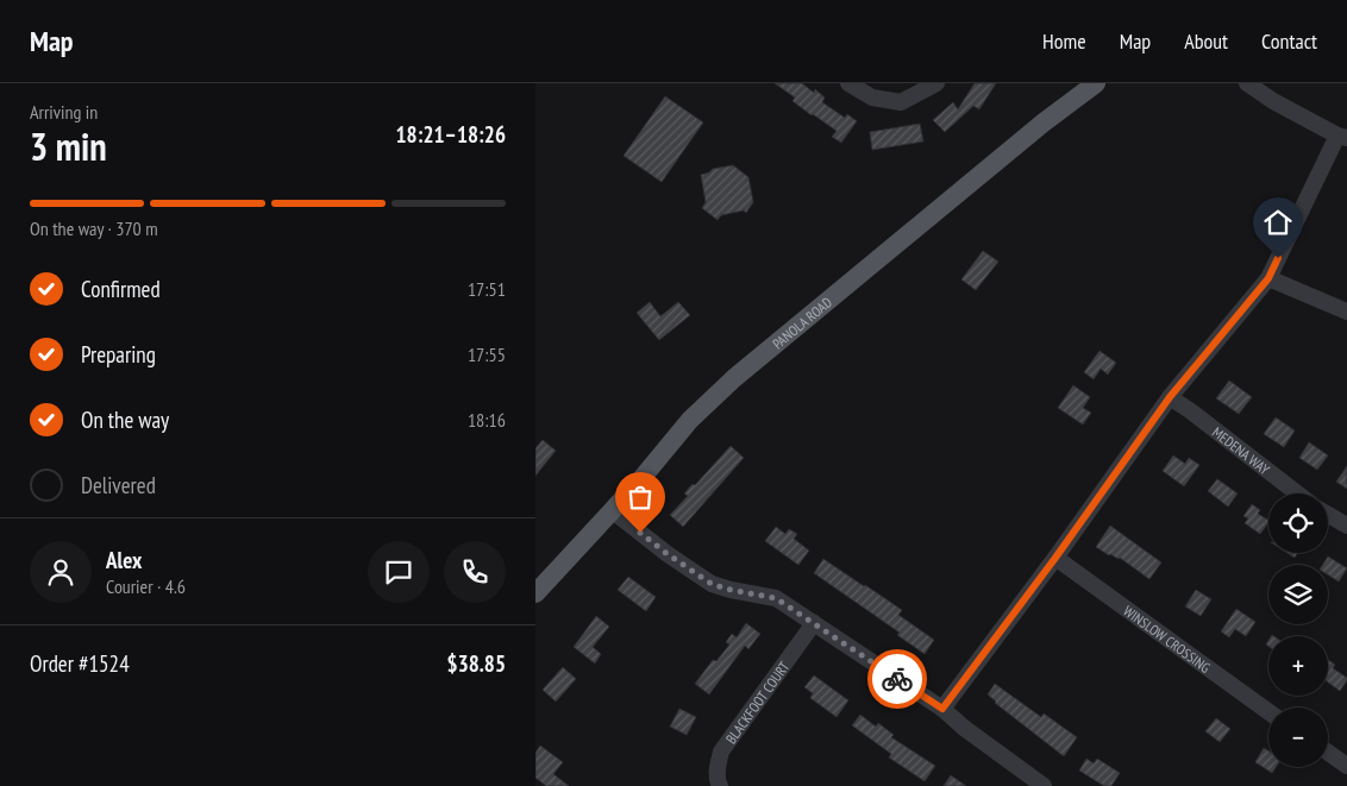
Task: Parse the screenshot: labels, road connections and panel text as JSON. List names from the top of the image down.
{
  "streets": {
    "main road": ["PANOLA ROAD"],
    "street": ["MEDENA WAY", "WINSLOW CROSSING", "BLACKFOOT COURT"]
  },
  "page": {
    "header": "Map",
    "nav": [
      "Home",
      "Map",
      "About",
      "Contact"
    ],
    "heading": ["3 min", "Arriving in", "18:21–18:26"],
    "panel": [
      "Alex",
      "Courier · 4.6",
      "Order #1524",
      "$38.85"
    ],
    "bar": "On the way · 370 m",
    "list": [
      ["Confirmed", "17:51"],
      ["Preparing", "17:55"],
      ["On the way", "18:16"],
      "Delivered"
    ],
    "map_buttons": ["+", "−"]
  }
}
